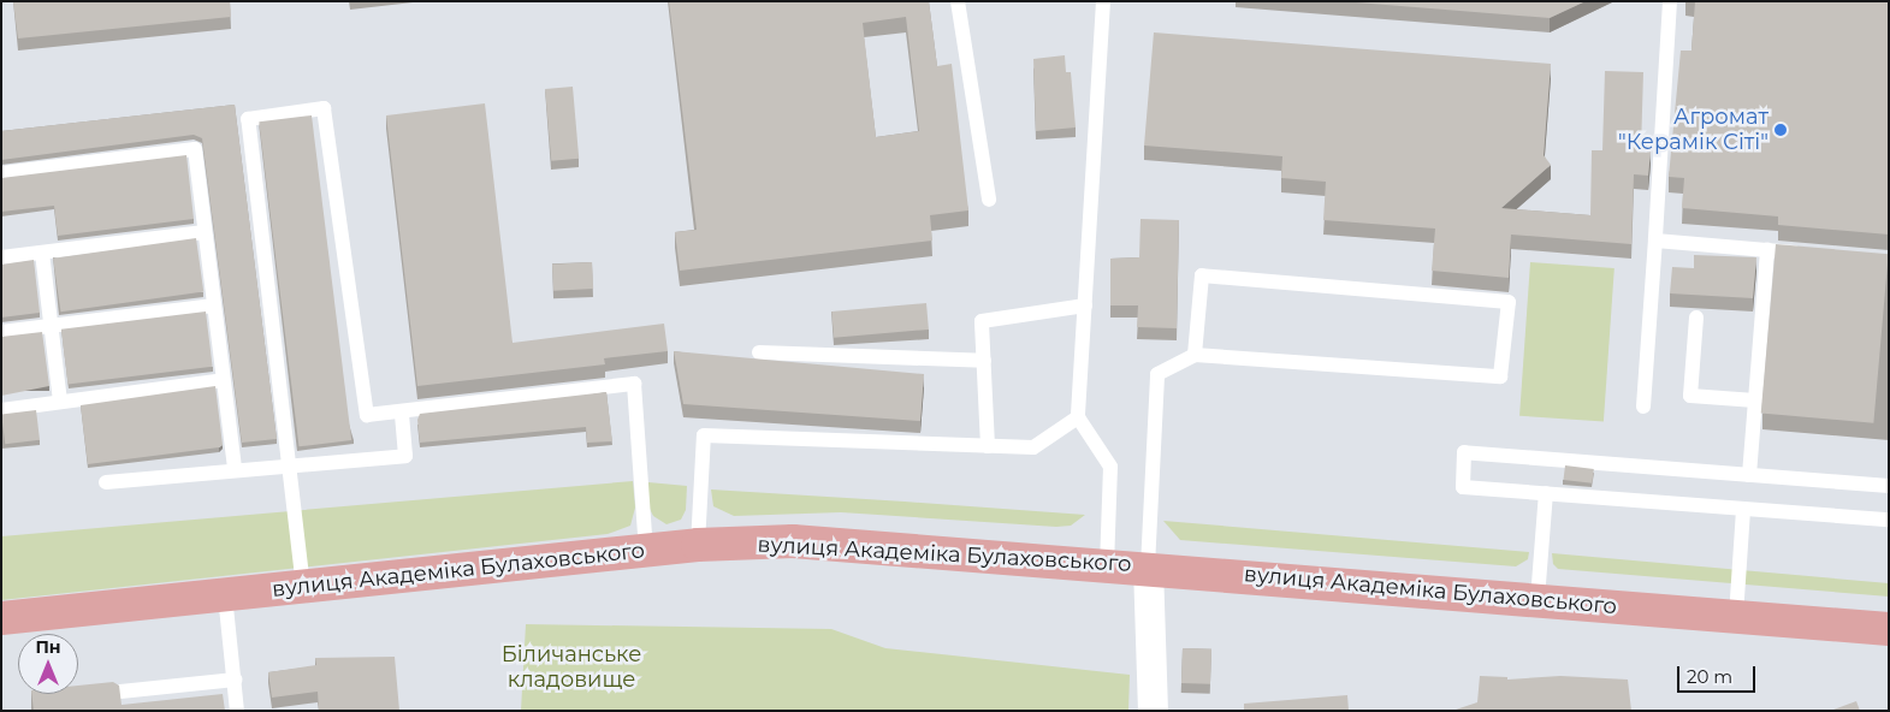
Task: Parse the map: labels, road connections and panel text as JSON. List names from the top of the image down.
{
  "streets": {
    "main road": ["вулиця Академіка Булаховського"]
  },
  "parks": ["Біличанське кладовище"],
  "places": ["Агромат \"Керамік Сіті\""],
  "scale_bar": "20 m",
  "north": "top"
}
